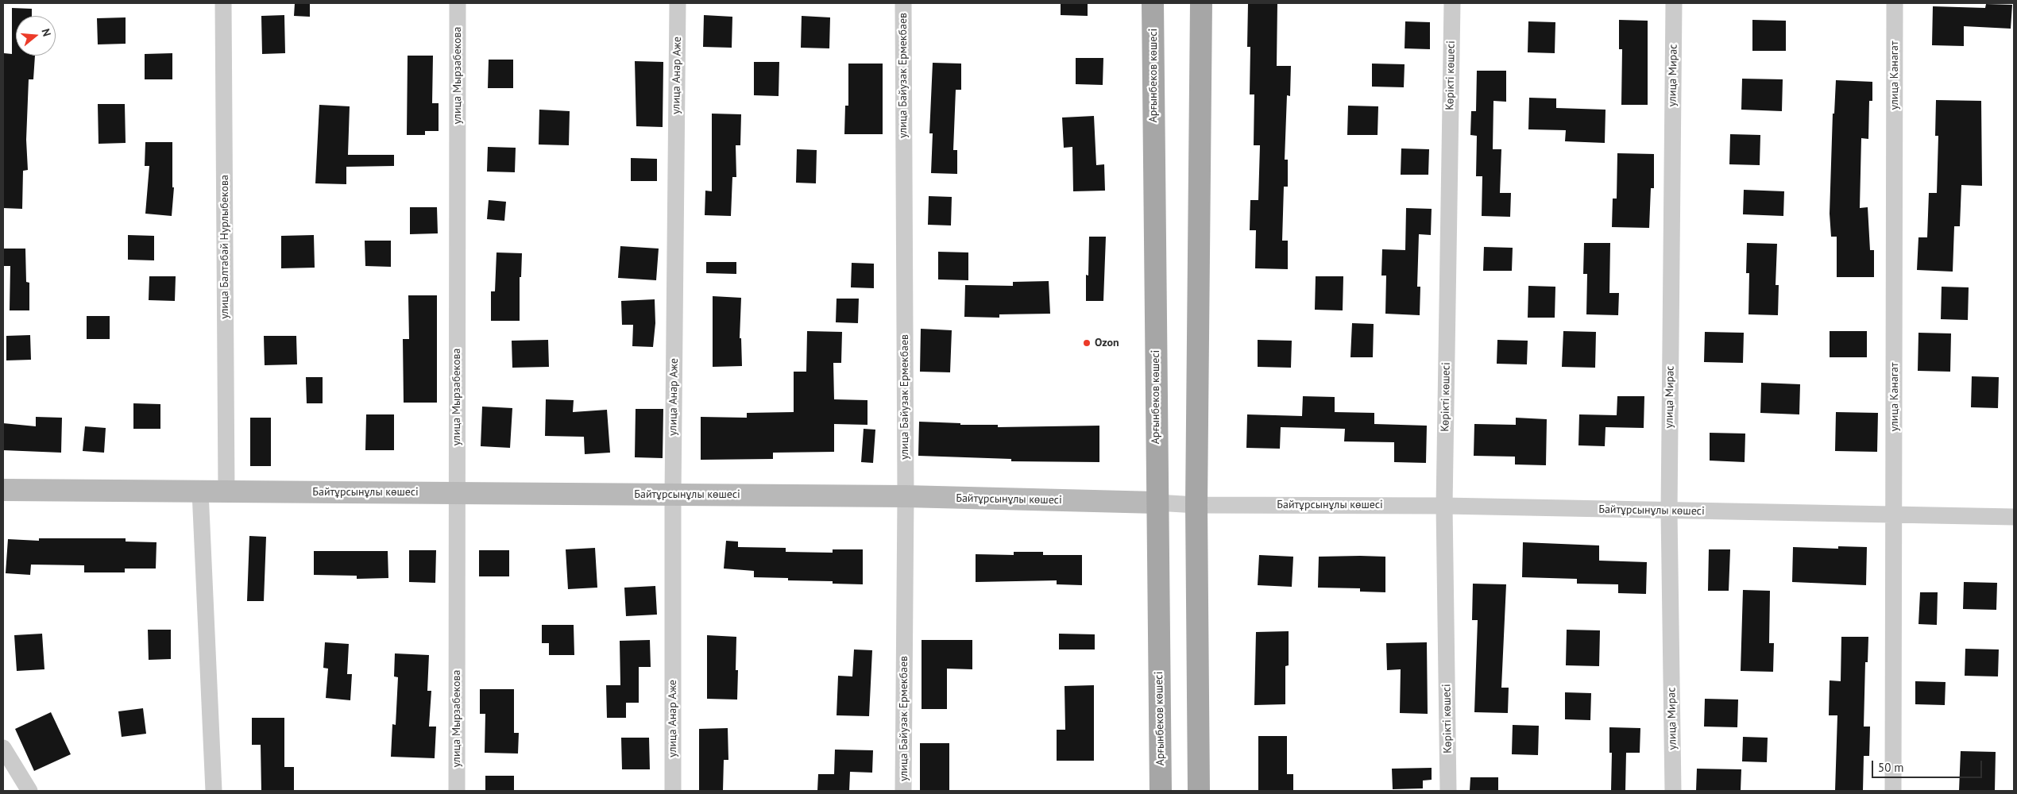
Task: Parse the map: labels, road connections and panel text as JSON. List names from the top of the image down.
{
  "streets": {
    "main road": ["Арғынбеков көшесі", "Байтұрсынұлы көшесі"],
    "street": [
      "улица Мырзабекова",
      "улица Анар Аже",
      "улица Байузак Ермекбаев",
      "Көрікті көшесі",
      "улица Мирас",
      "улица Канагат",
      "улица Балтабай Нурлыбекова"
    ]
  },
  "crossings": [
    ["улица Мырзабекова", "Байтұрсынұлы көшесі"],
    ["улица Анар Аже", "Байтұрсынұлы көшесі"],
    ["улица Байузак Ермекбаев", "Байтұрсынұлы көшесі"],
    ["Арғынбеков көшесі", "Байтұрсынұлы көшесі"],
    ["Көрікті көшесі", "Байтұрсынұлы көшесі"],
    ["улица Мирас", "Байтұрсынұлы көшесі"],
    ["улица Канагат", "Байтұрсынұлы көшесі"],
    ["улица Балтабай Нурлыбекова", "Байтұрсынұлы көшесі"]
  ],
  "places": ["Ozon"],
  "scale_bar": "50 m",
  "north": "right"
}
